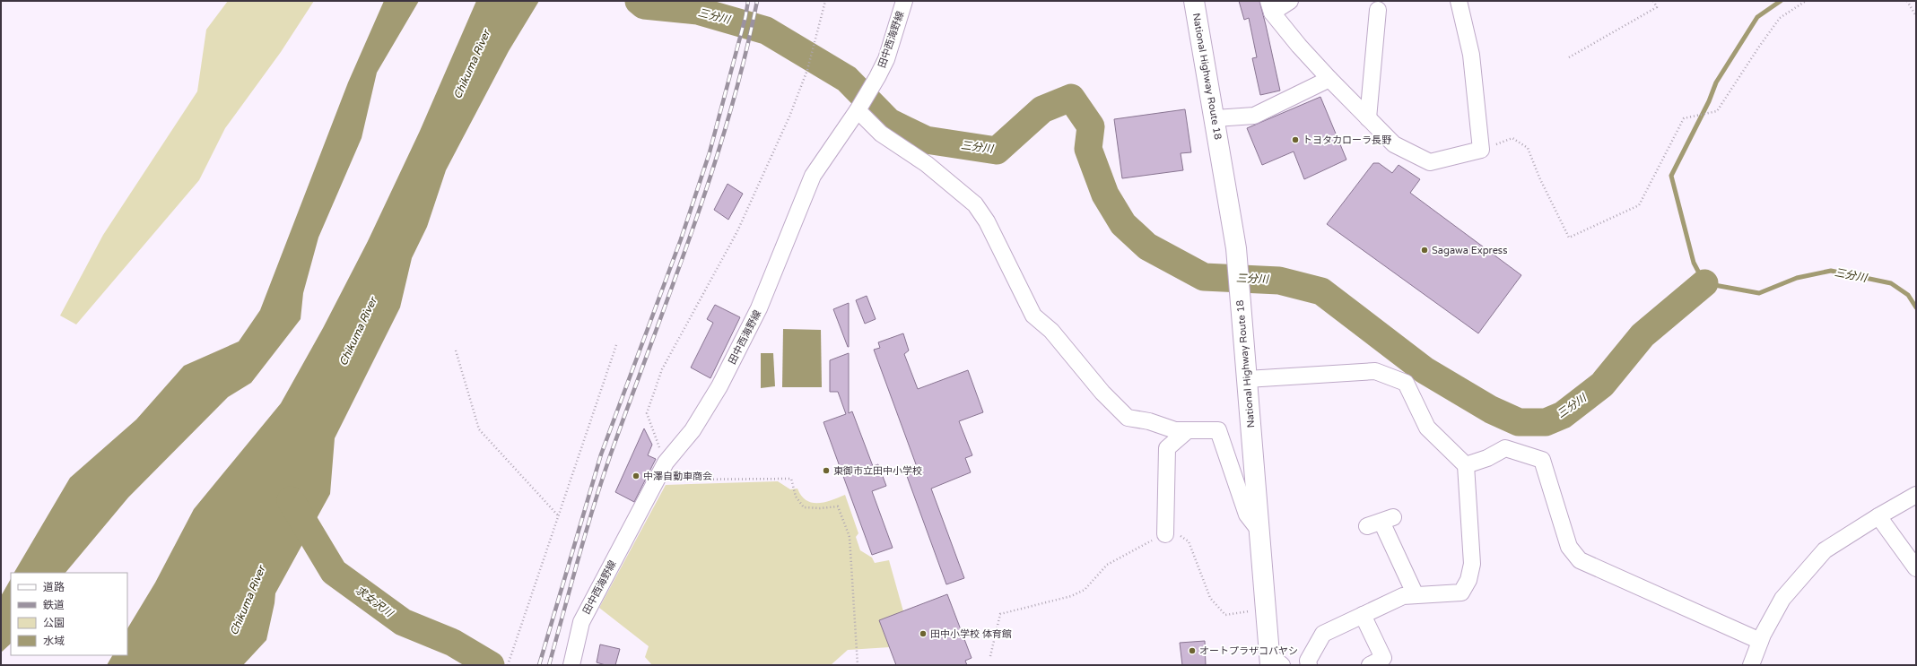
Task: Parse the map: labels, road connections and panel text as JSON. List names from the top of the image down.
{
  "streets": {
    "highway": ["National Highway Route 18"],
    "street": ["田中西海野線"]
  },
  "water": ["三分川", "Chikuma River", "求女沢川"],
  "places": [
    "トヨタカローラ長野",
    "Sagawa Express",
    "東御市立田中小学校",
    "中澤自動車商会",
    "田中小学校 体育館",
    "オートプラザコバヤシ"
  ],
  "legend": [
    "道路",
    "鉄道",
    "公園",
    "水域"
  ]
}
